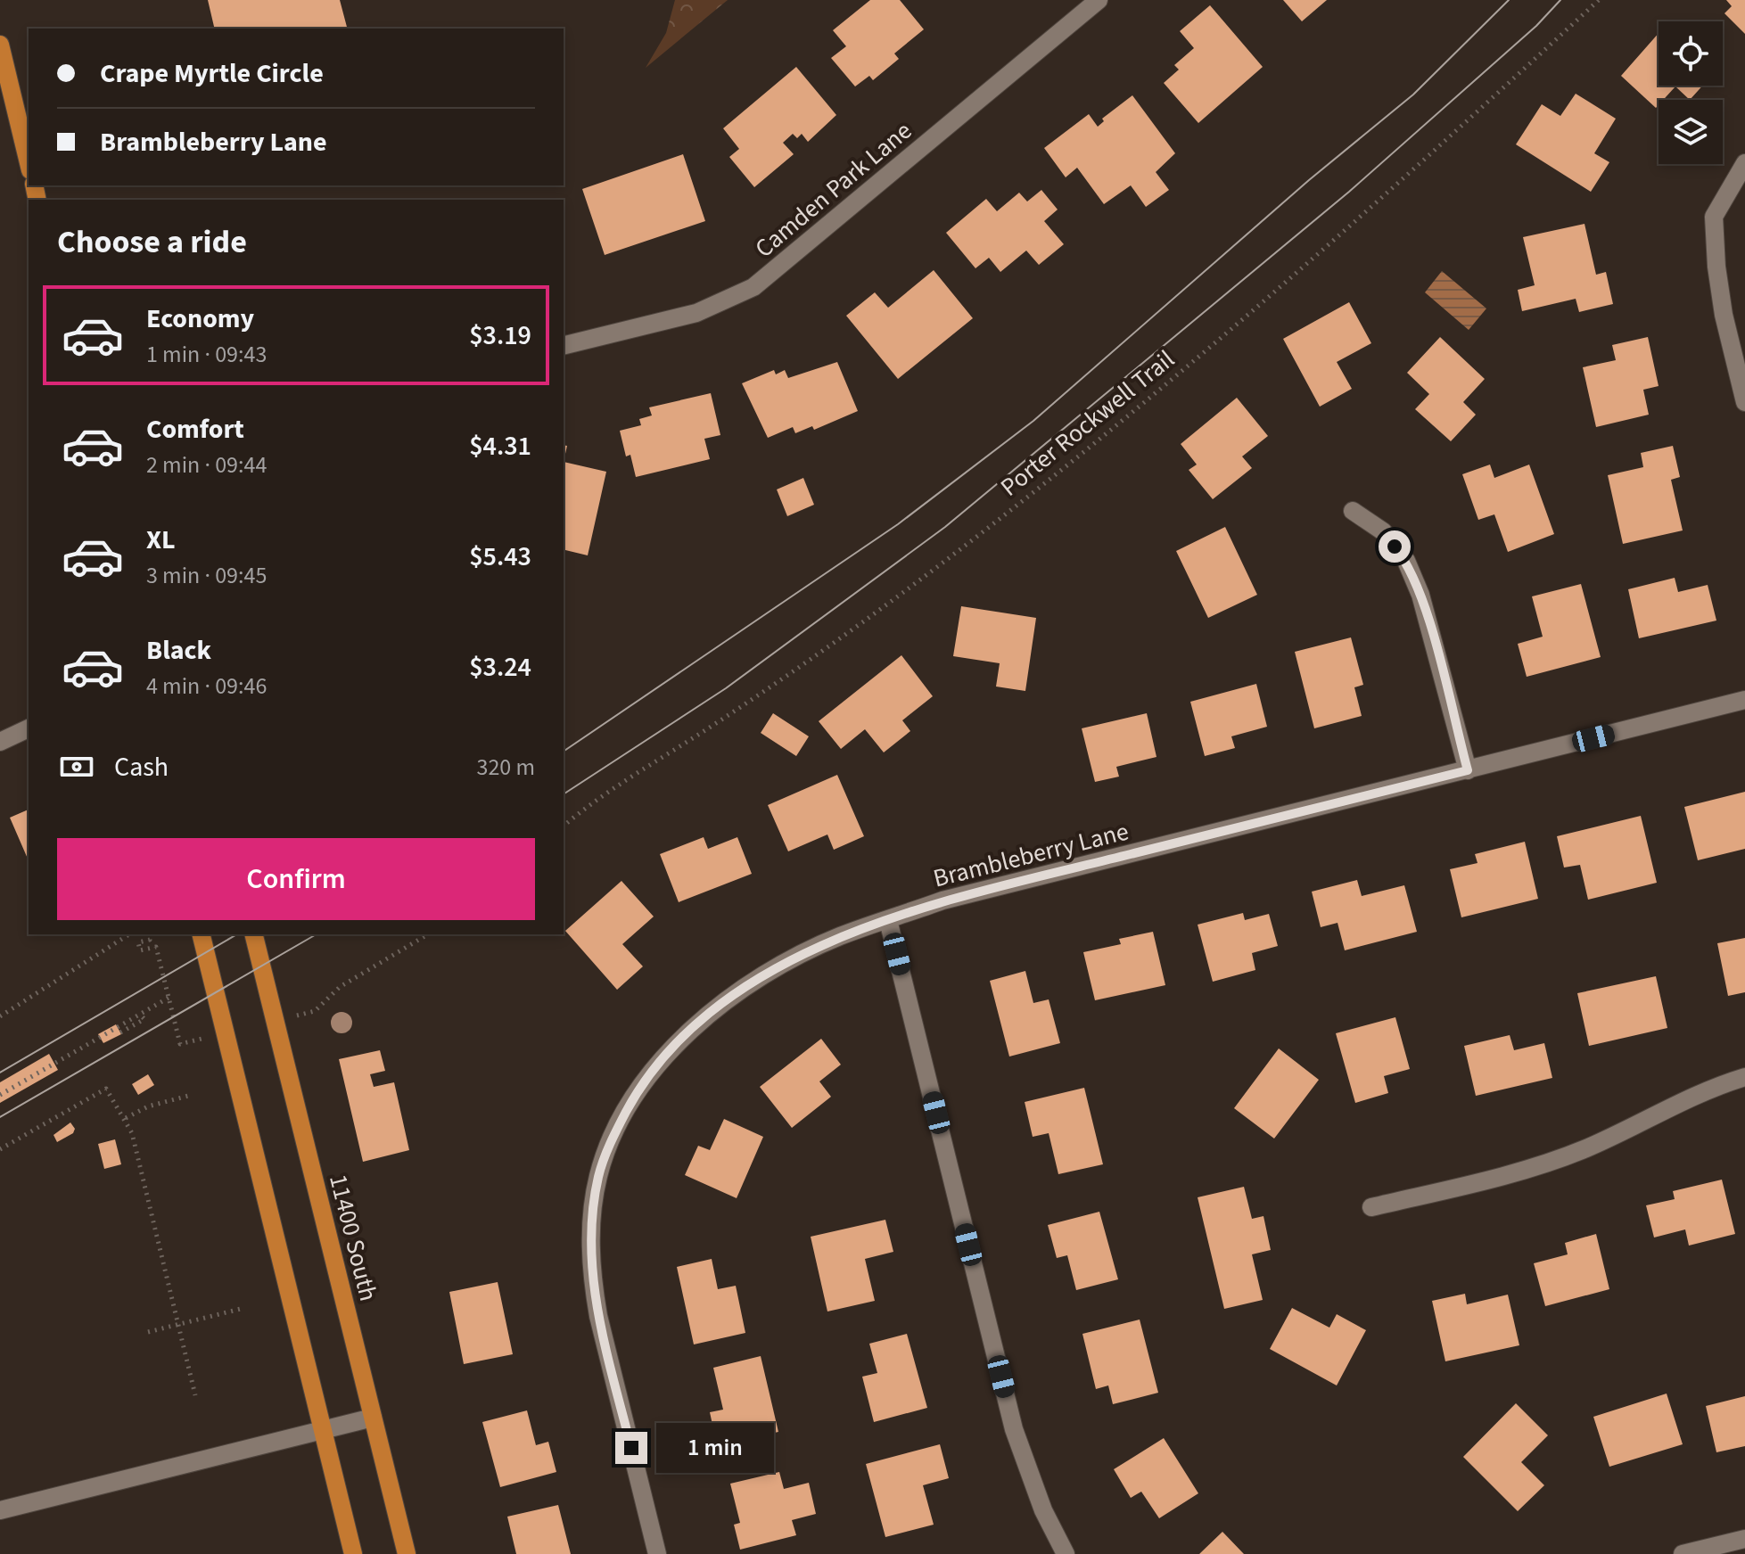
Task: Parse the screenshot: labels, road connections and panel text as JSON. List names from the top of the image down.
{
  "streets": {
    "main road": ["11400 South"],
    "street": ["Camden Park Lane", "Brambleberry Lane"],
    "path": ["Porter Rockwell Trail"]
  },
  "page": {
    "banner": ["Crape Myrtle Circle", "Brambleberry Lane"],
    "heading": "Choose a ride",
    "list": [
      {
        "name": "Economy",
        "note": "1 min · 09:43",
        "value": "$3.19"
      },
      {
        "name": "Comfort",
        "note": "2 min · 09:44",
        "value": "$4.31"
      },
      {
        "name": "XL",
        "note": "3 min · 09:45",
        "value": "$5.43"
      },
      {
        "name": "Black",
        "note": "4 min · 09:46",
        "value": "$3.24"
      }
    ],
    "pay": ["Cash", "320 m"],
    "buttons": "Confirm",
    "bubble": "1 min"
  }
}
